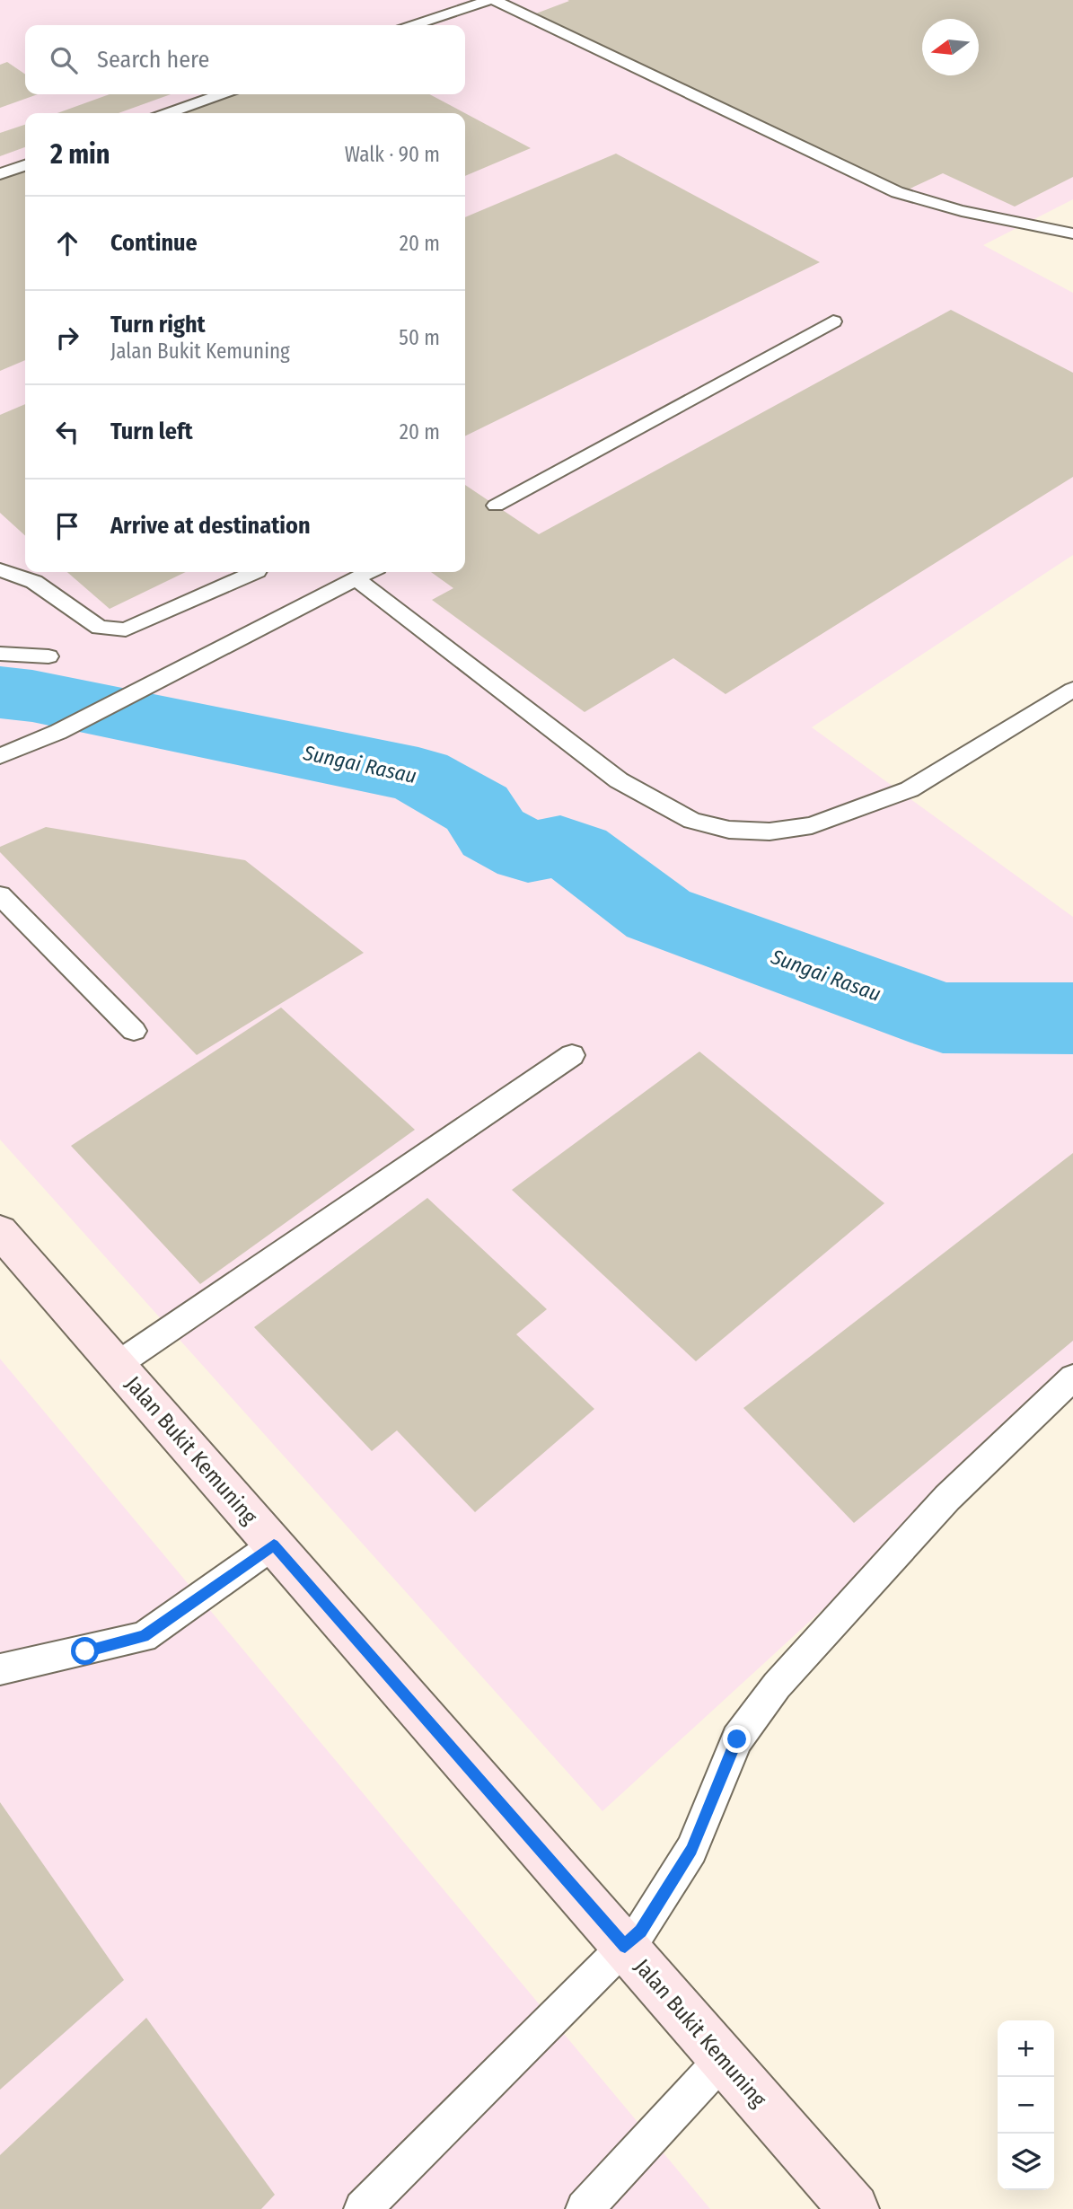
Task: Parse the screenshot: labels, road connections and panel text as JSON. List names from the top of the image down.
{
  "streets": {
    "main road": ["Jalan Bukit Kemuning"]
  },
  "water": ["Sungai Rasau"],
  "north": "left",
  "page": {
    "search": "Search here",
    "heading": ["2 min", "Walk · 90 m"],
    "list": [
      ["Continue", "20 m"],
      ["Turn right", "Jalan Bukit Kemuning", "50 m"],
      ["Turn left", "20 m"],
      "Arrive at destination"
    ],
    "map_buttons": ["+", "−"]
  }
}
